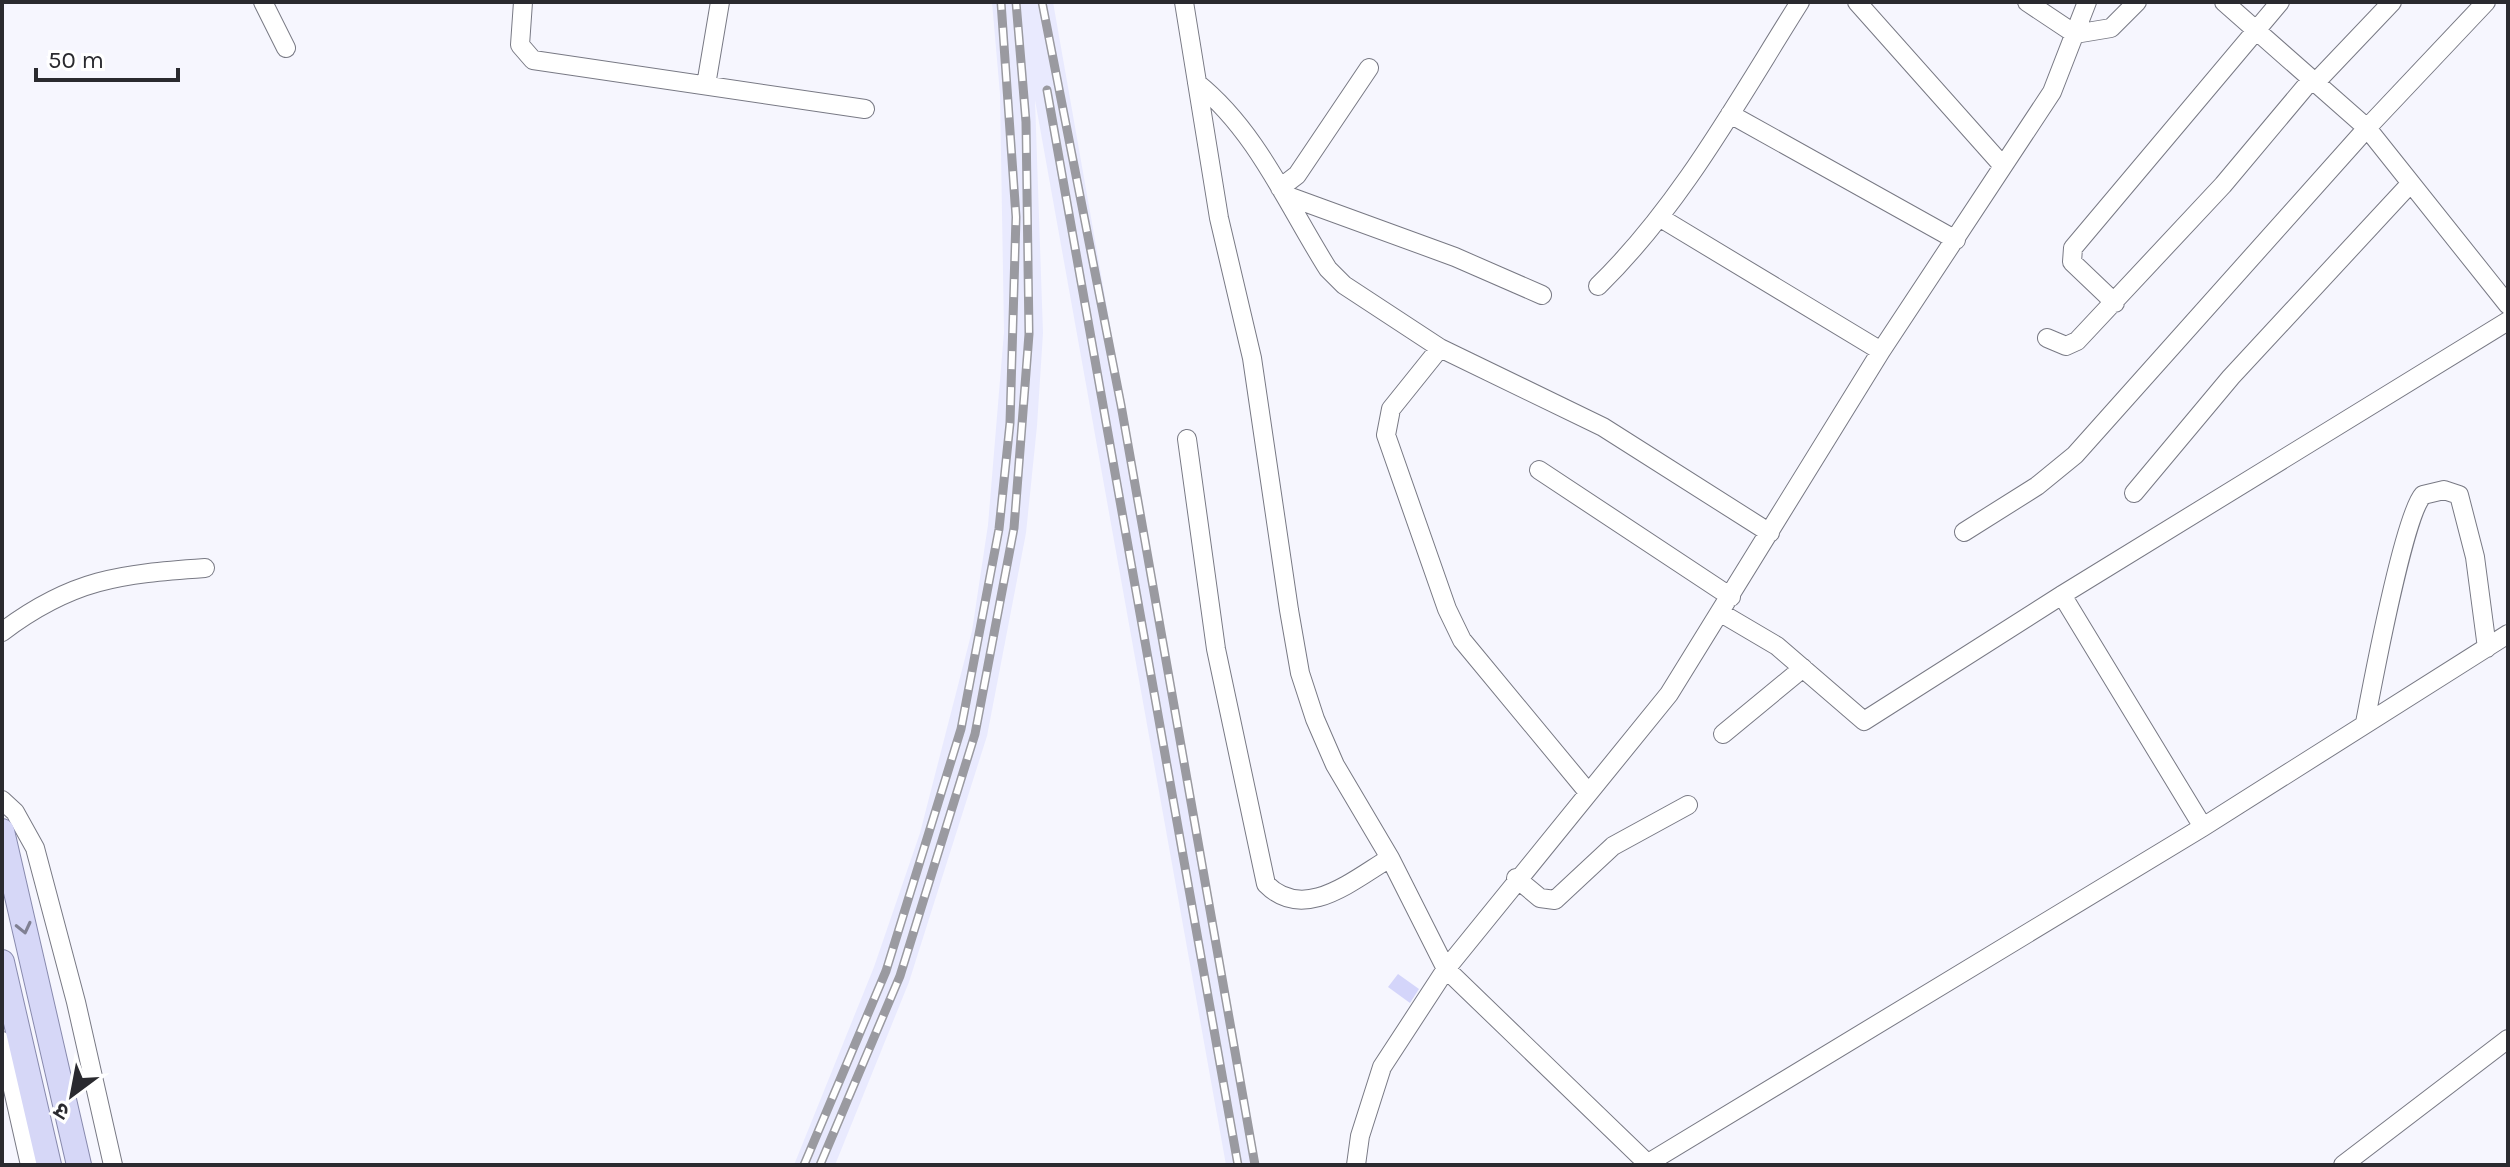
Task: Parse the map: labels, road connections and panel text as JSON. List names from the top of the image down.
{
  "scale_bar": "50 m",
  "north": "bottom left"
}
